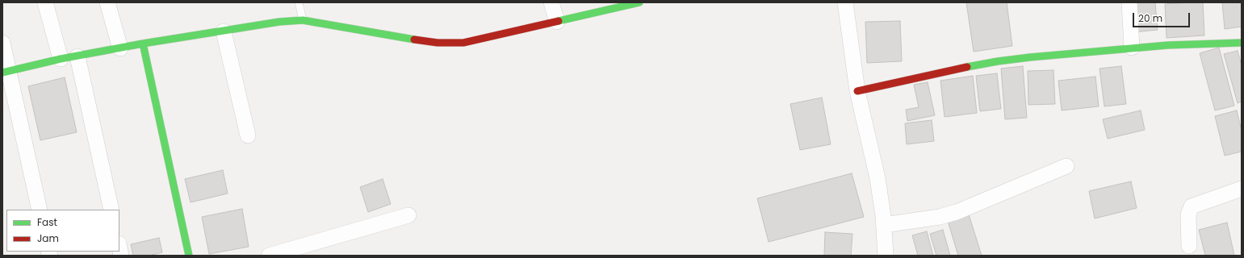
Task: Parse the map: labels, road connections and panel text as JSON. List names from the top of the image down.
{
  "legend": ["Fast", "Jam"],
  "scale_bar": "20 m"
}
